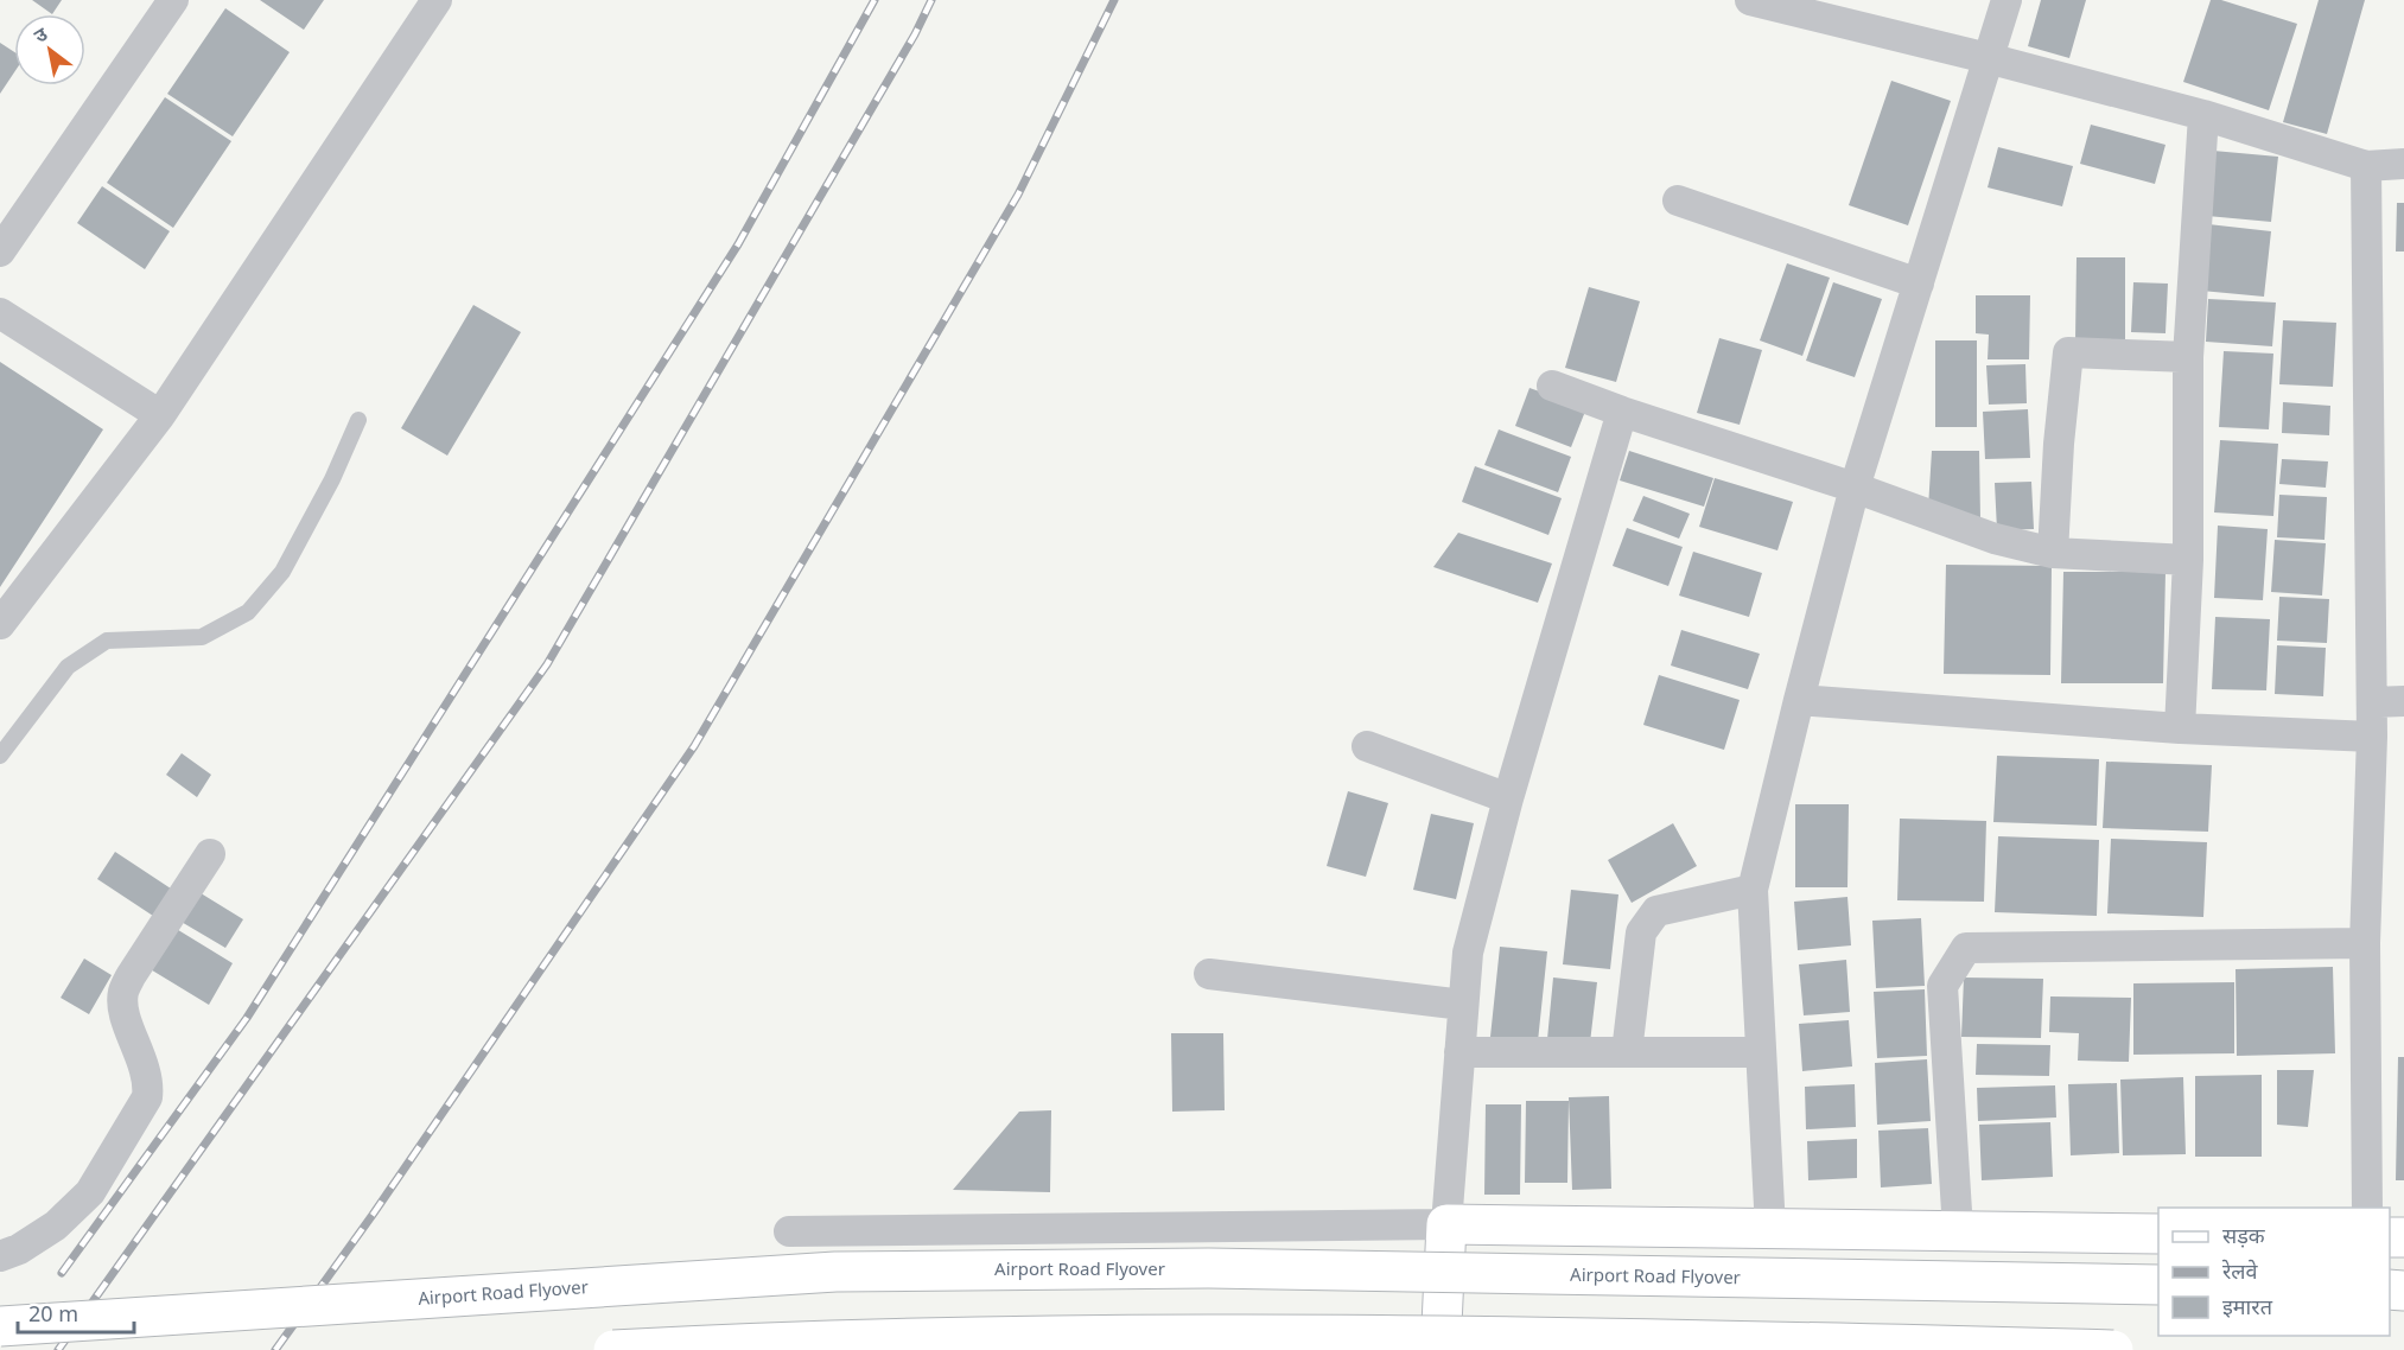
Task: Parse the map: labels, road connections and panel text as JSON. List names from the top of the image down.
{
  "streets": {
    "main road": ["Airport Road Flyover"]
  },
  "legend": ["सड़क", "रेलवे", "इमारत"],
  "scale_bar": "20 m",
  "north": "top left"
}
